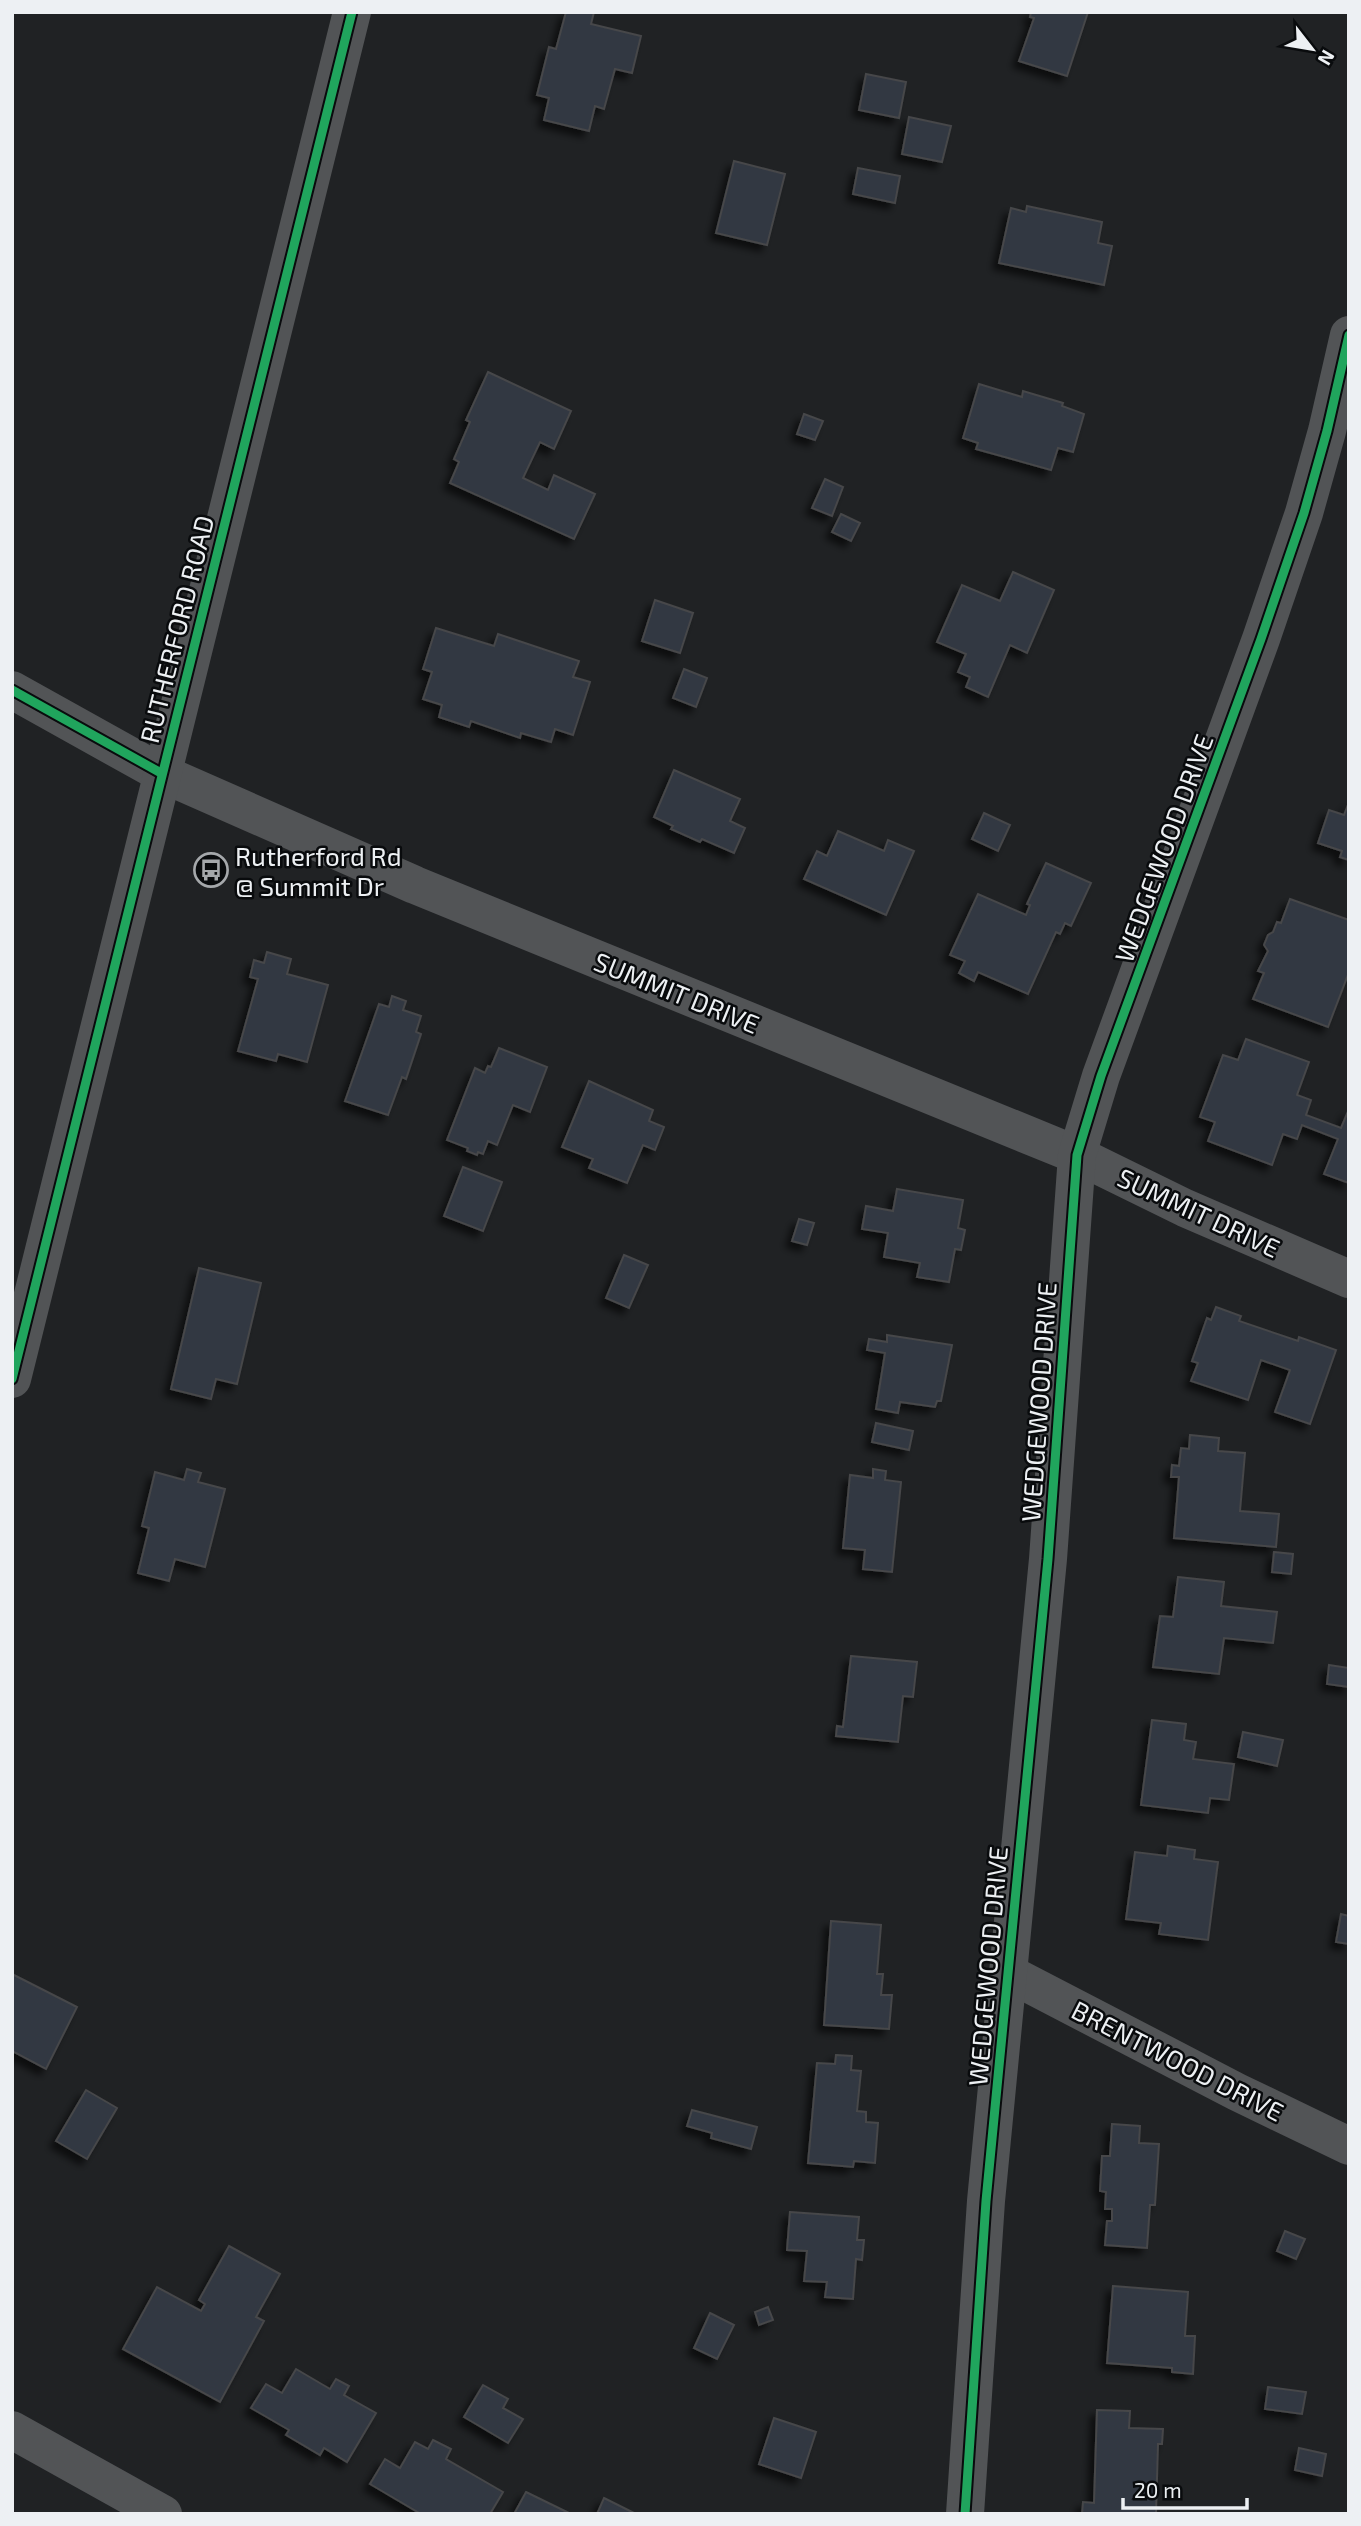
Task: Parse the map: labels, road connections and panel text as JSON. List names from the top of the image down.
{
  "streets": {
    "street": [
      "RUTHERFORD ROAD",
      "WEDGEWOOD DRIVE",
      "SUMMIT DRIVE",
      "BRENTWOOD DRIVE"
    ]
  },
  "crossings": [
    ["RUTHERFORD ROAD", "SUMMIT DRIVE"],
    ["WEDGEWOOD DRIVE", "SUMMIT DRIVE"],
    ["WEDGEWOOD DRIVE", "BRENTWOOD DRIVE"]
  ],
  "places": {
    "bus stop": ["Rutherford Rd @ Summit Dr"]
  },
  "scale_bar": "20 m",
  "north": "bottom right"
}
